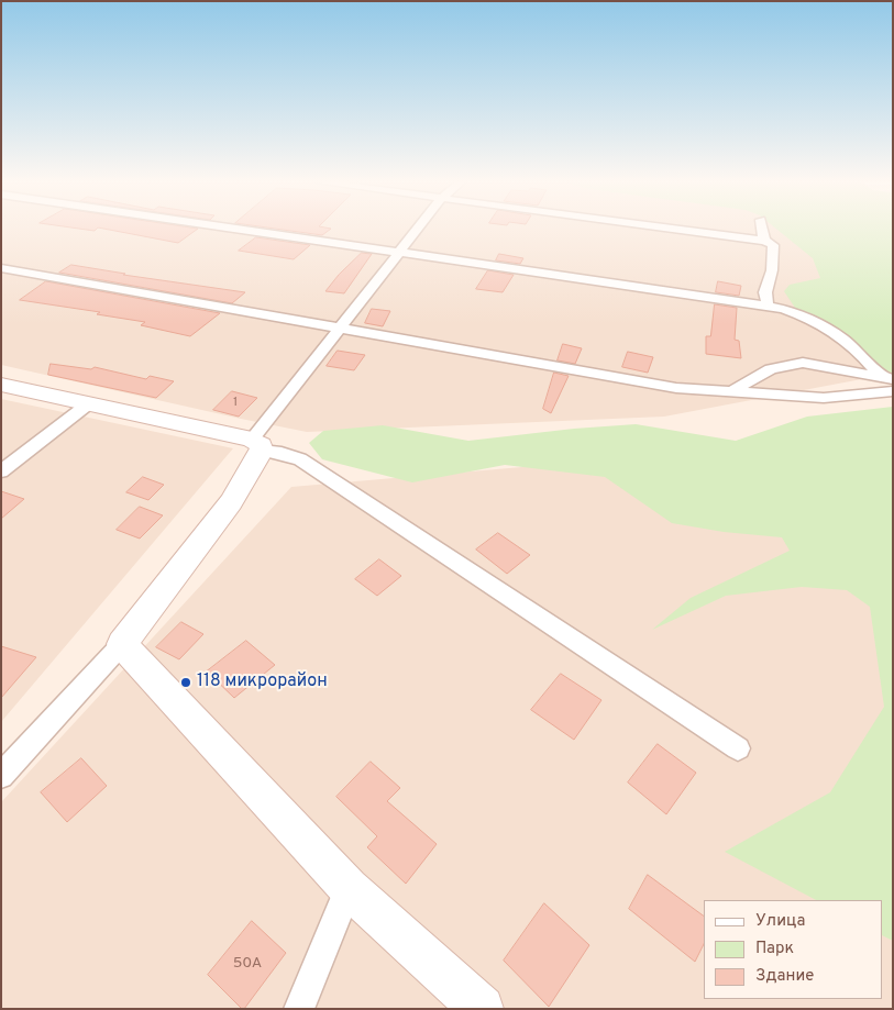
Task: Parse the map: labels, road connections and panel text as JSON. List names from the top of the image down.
{
  "places": ["118 микрорайон"],
  "house_numbers": ["1", "50А"],
  "legend": ["Улица", "Парк", "Здание"]
}
